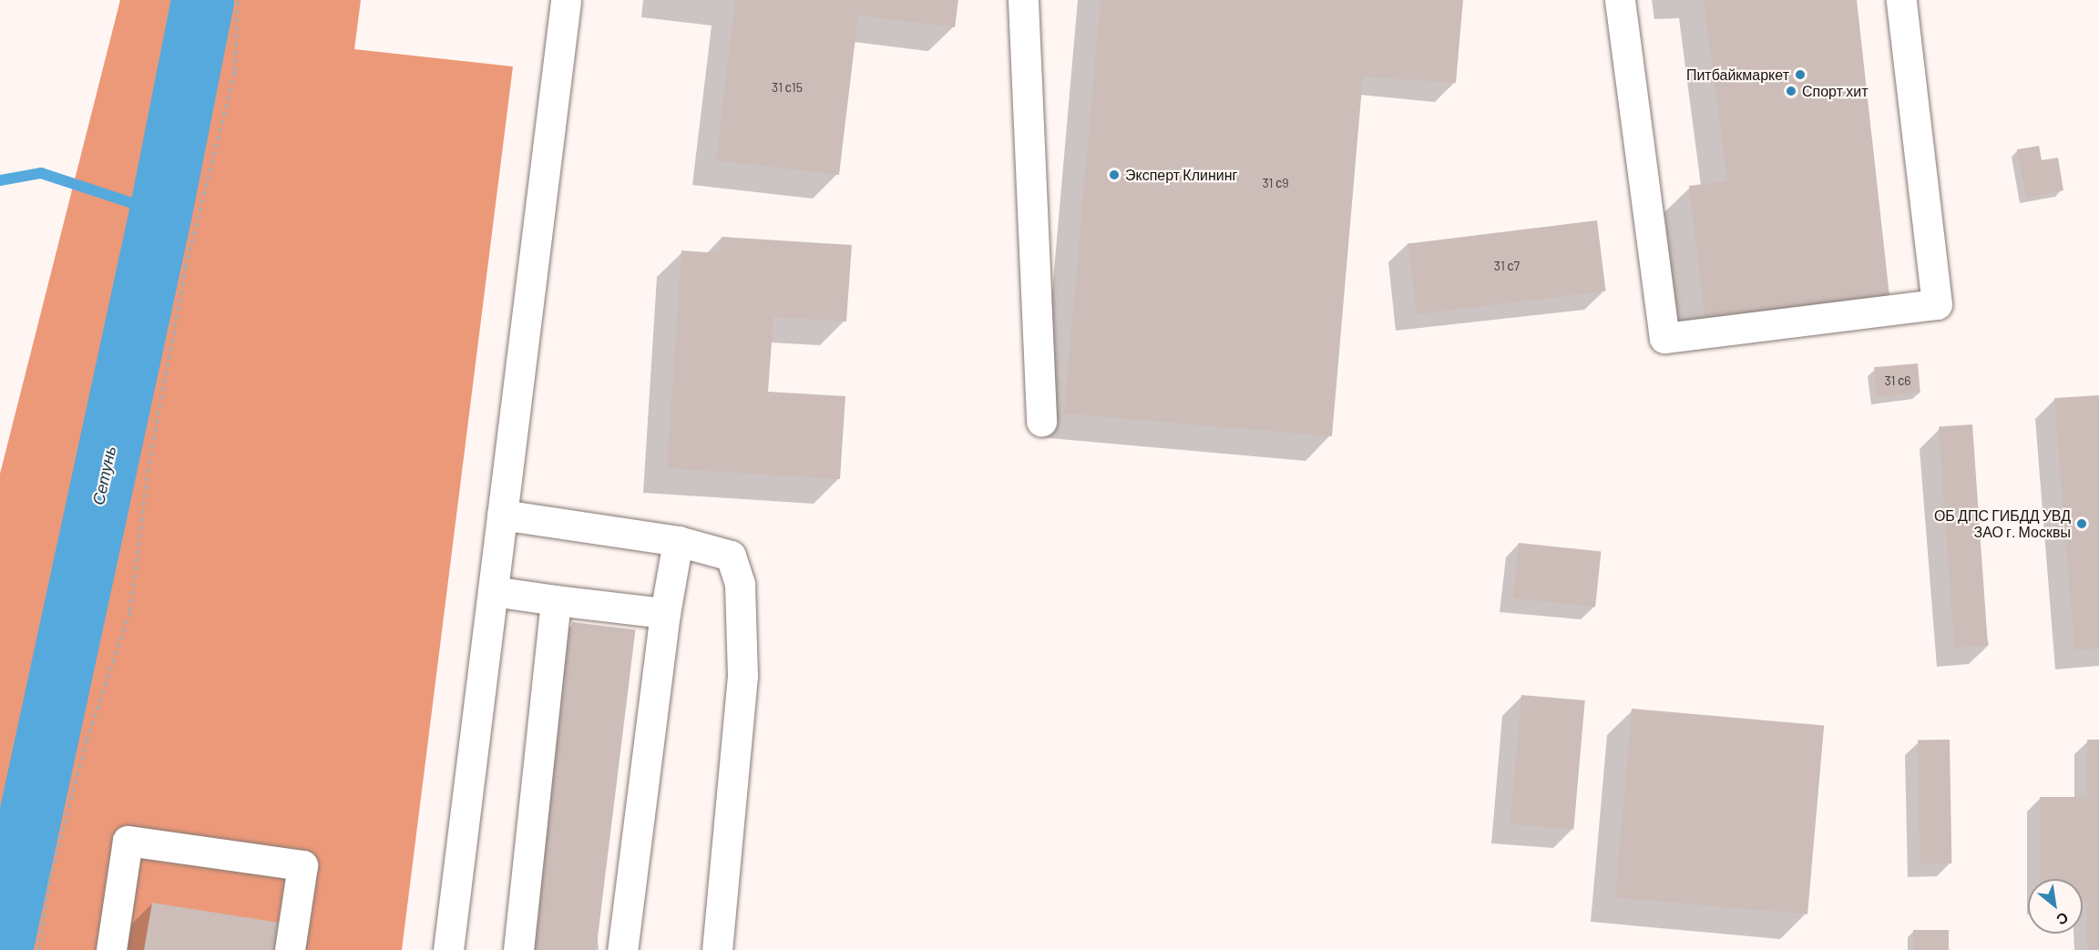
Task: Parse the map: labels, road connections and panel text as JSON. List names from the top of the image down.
{
  "water": ["Сетунь"],
  "places": [
    "Питбайкмаркет",
    "Спорт хит",
    "Эксперт Клининг",
    "ОБ ДПС ГИБДД УВД ЗАО г. Москвы"
  ],
  "house_numbers": [
    "31 с15",
    "31 с9",
    "31 с7",
    "31 с6"
  ],
  "north": "bottom right"
}
